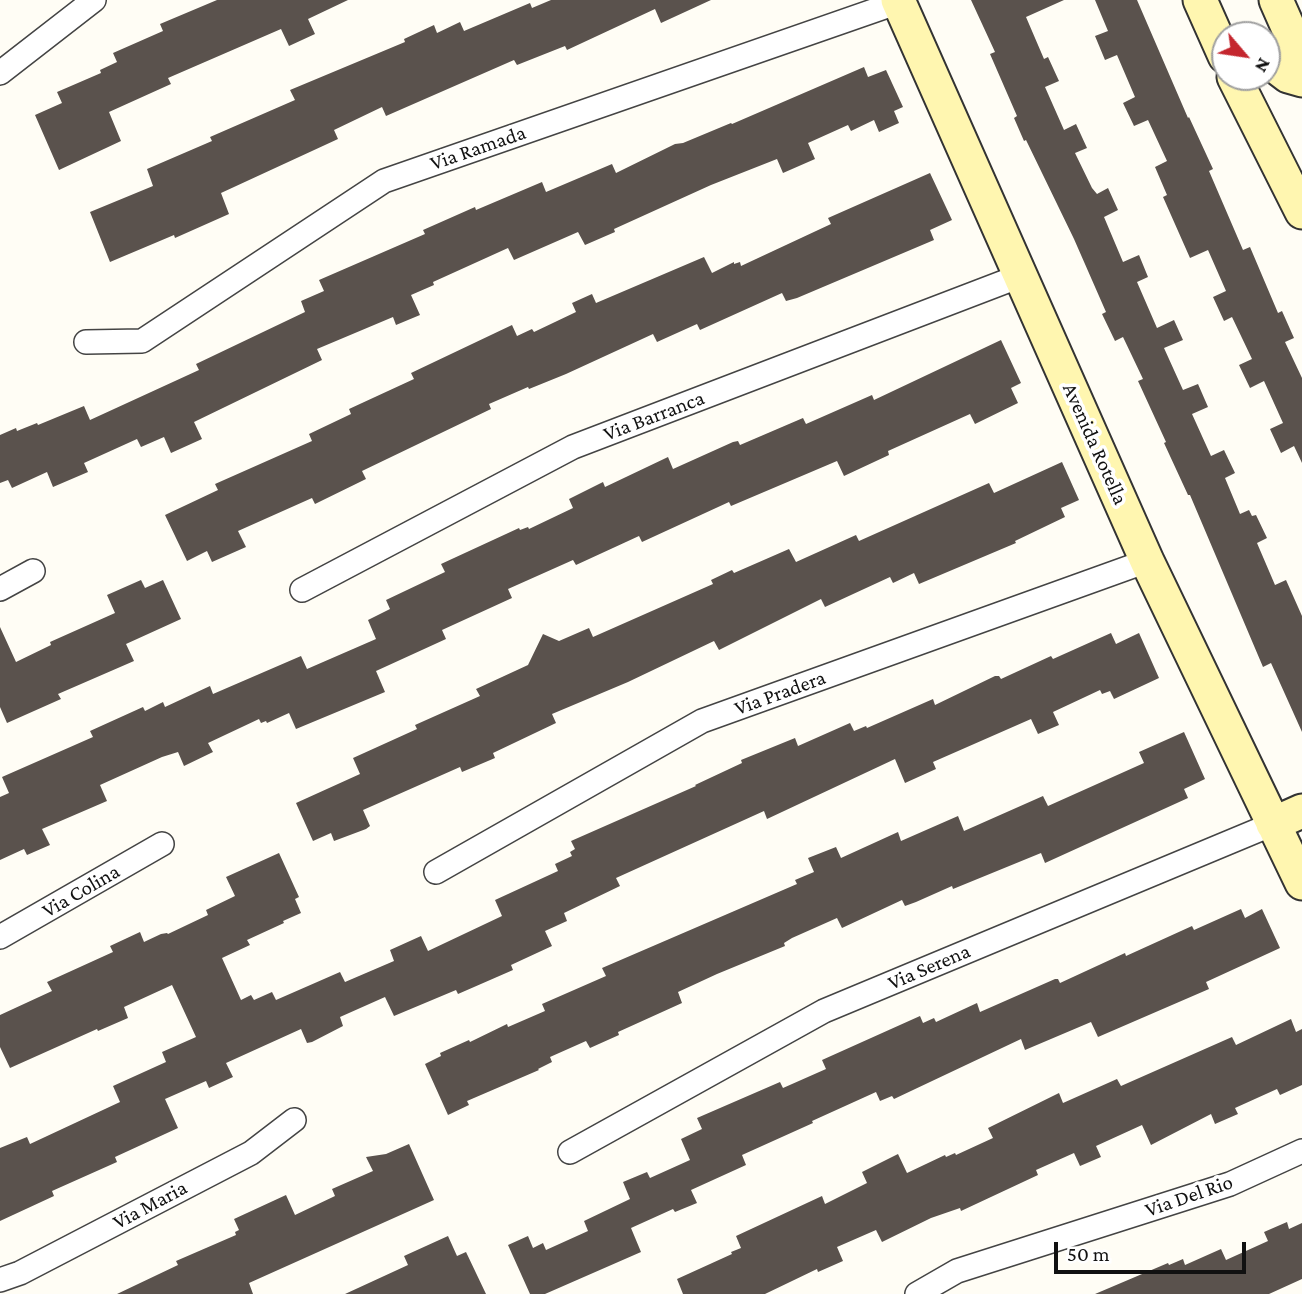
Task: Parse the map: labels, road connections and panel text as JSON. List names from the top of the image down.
{
  "streets": {
    "street": [
      "Via Ramada",
      "Via Barranca",
      "Avenida Rotella",
      "Via Pradera",
      "Via Colina",
      "Via Serena",
      "Via Del Rio",
      "Via Maria"
    ]
  },
  "crossings": [
    ["Via Ramada", "Avenida Rotella"],
    ["Via Barranca", "Avenida Rotella"],
    ["Avenida Rotella", "Via Pradera"],
    ["Avenida Rotella", "Via Serena"]
  ],
  "scale_bar": "50 m",
  "north": "bottom right"
}
